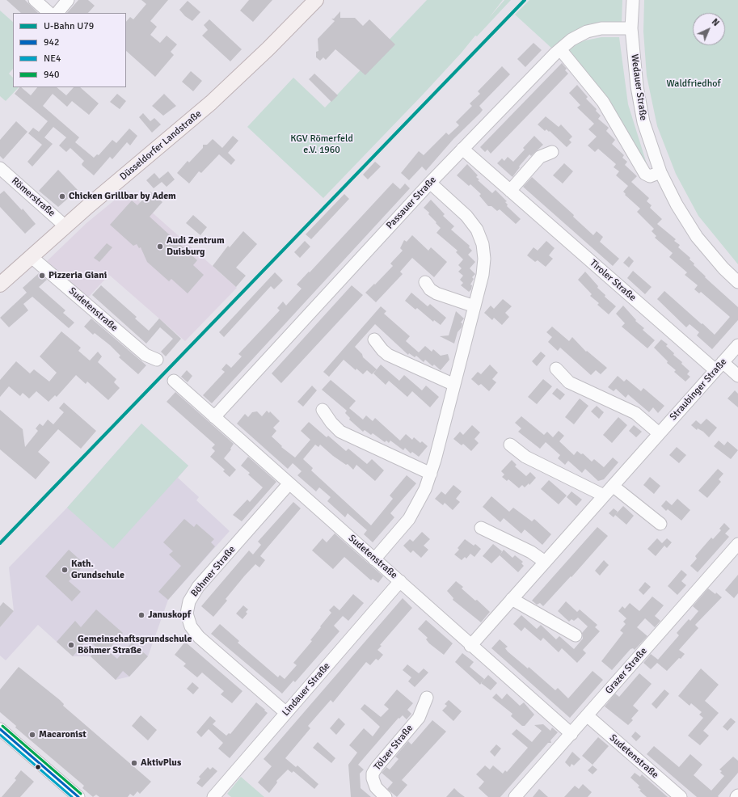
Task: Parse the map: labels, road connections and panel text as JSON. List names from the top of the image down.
{
  "streets": {
    "main road": ["Düsseldorfer Landstraße"],
    "street": [
      "Wedauer Straße",
      "Römerstraße",
      "Passauer Straße",
      "Tiroler Straße",
      "Sudetenstraße",
      "Straubinger Straße",
      "Böhmer Straße",
      "Grazer Straße",
      "Lindauer Straße",
      "Tölzer Straße"
    ]
  },
  "crossings": [
    ["Wedauer Straße", "Passauer Straße"],
    ["Düsseldorfer Landstraße", "Römerstraße"],
    ["Düsseldorfer Landstraße", "Sudetenstraße"],
    ["Passauer Straße", "Tiroler Straße"],
    ["Passauer Straße", "Sudetenstraße"],
    ["Tiroler Straße", "Straubinger Straße"],
    ["Sudetenstraße", "Straubinger Straße"],
    ["Sudetenstraße", "Böhmer Straße"],
    ["Sudetenstraße", "Grazer Straße"],
    ["Sudetenstraße", "Lindauer Straße"],
    ["Böhmer Straße", "Lindauer Straße"]
  ],
  "parks": ["Waldfriedhof", "KGV Römerfeld e.V. 1960"],
  "places": [
    "Chicken Grillbar by Adem",
    "Audi Zentrum Duisburg",
    "Pizzeria Giani",
    "Kath. Grundschule",
    "Januskopf",
    "Gemeinschaftsgrundschule Böhmer Straße",
    "Macaronist",
    "AktivPlus"
  ],
  "lines": [
    "metro line U79",
    "transit line 940",
    "transit line 942",
    "transit line NE4"
  ],
  "legend": [
    "U-Bahn U79",
    "942",
    "NE4",
    "940"
  ],
  "north": "top right"
}
